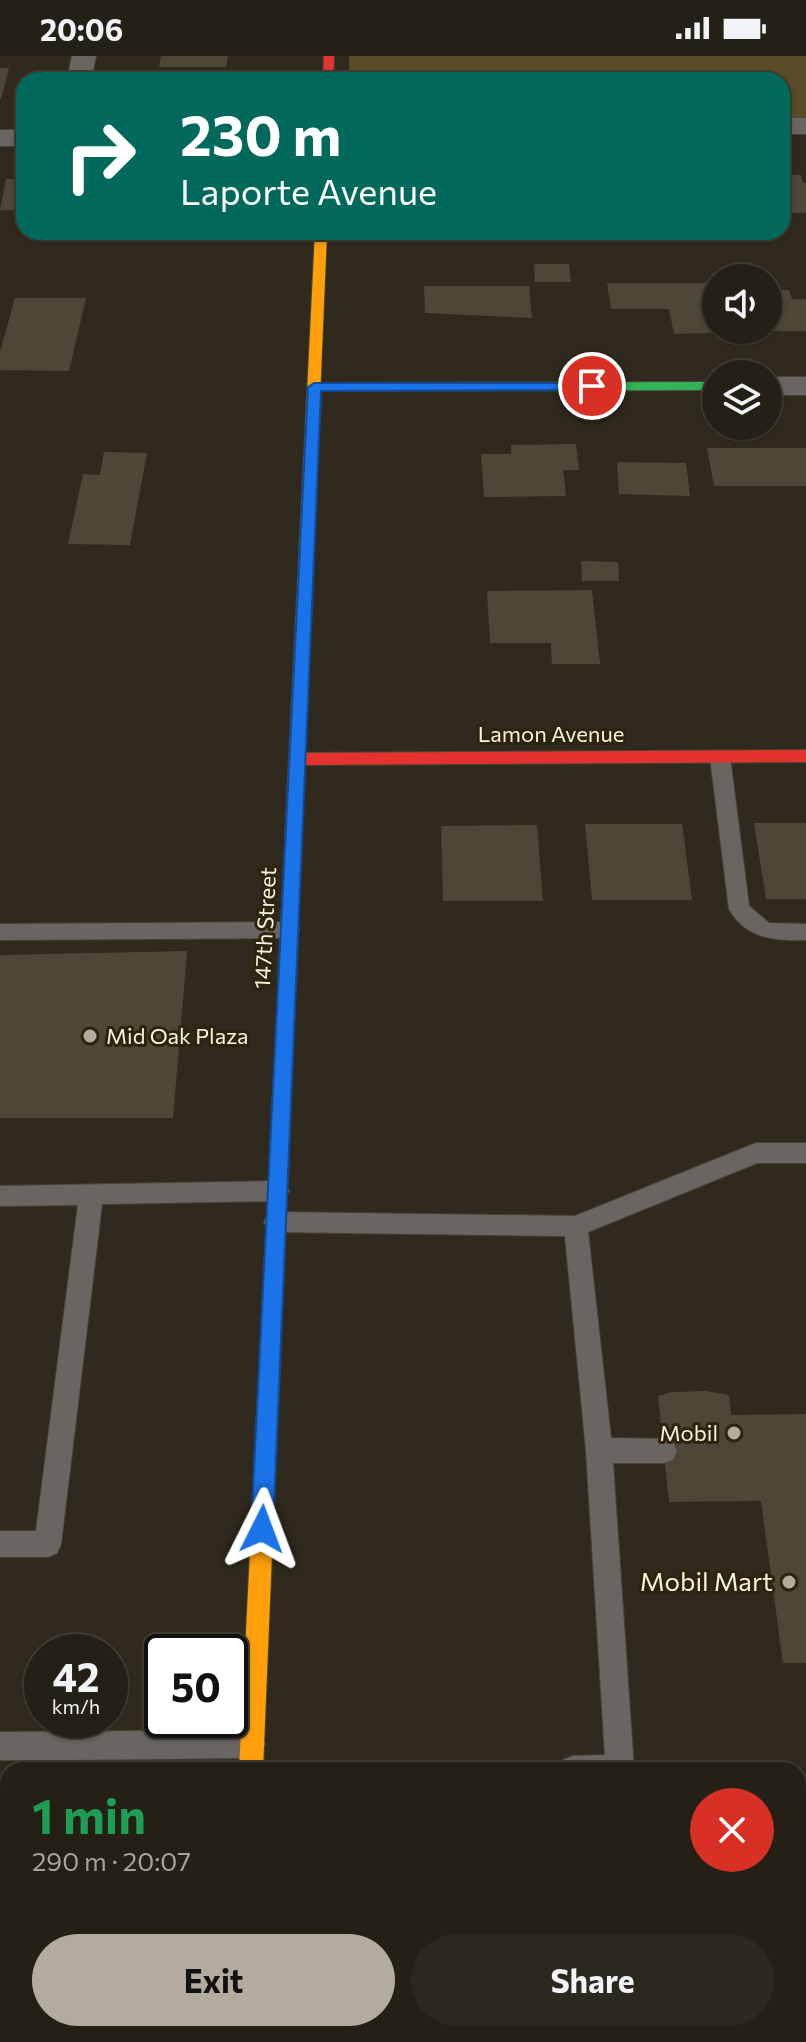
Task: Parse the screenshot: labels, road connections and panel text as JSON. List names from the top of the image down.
{
  "streets": {
    "main road": ["Lamon Avenue", "147th Street"]
  },
  "crossings": [
    ["Lamon Avenue", "147th Street"]
  ],
  "places": ["Mid Oak Plaza", "Mobil", "Mobil Mart"],
  "page": {
    "status": "20:06",
    "turn": ["230 m", "Laporte Avenue"],
    "speed": "42 km/h",
    "limit": "50",
    "heading": ["1 min", "290 m · 20:07"],
    "buttons": ["Exit", "Share"]
  }
}
